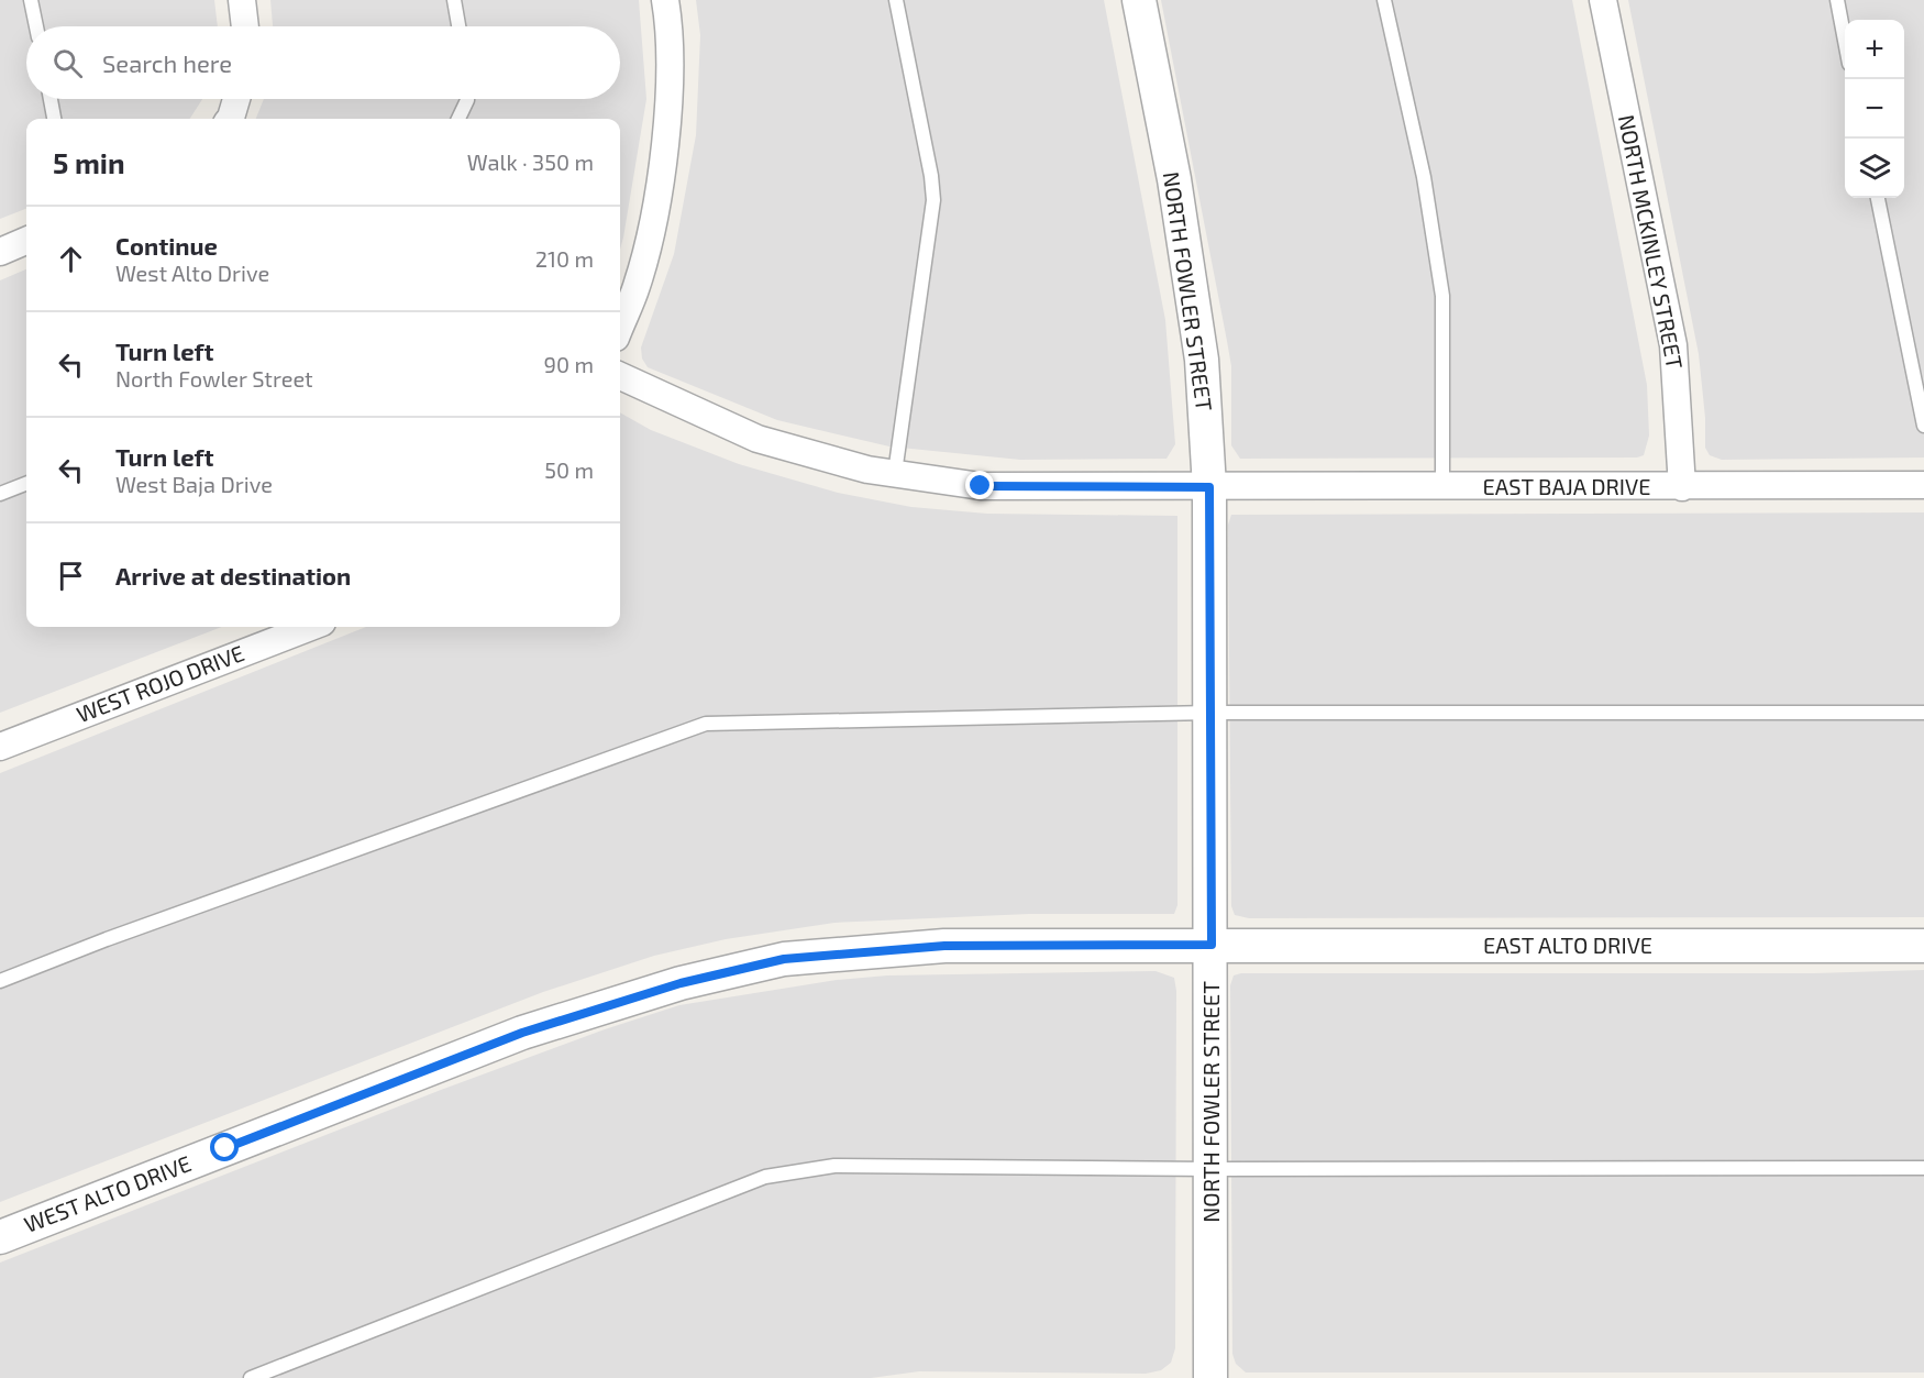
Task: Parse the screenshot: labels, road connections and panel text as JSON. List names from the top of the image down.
{
  "streets": {
    "street": [
      "NORTH MCKINLEY STREET",
      "NORTH FOWLER STREET",
      "EAST BAJA DRIVE",
      "WEST ROJO DRIVE",
      "EAST ALTO DRIVE",
      "WEST ALTO DRIVE"
    ]
  },
  "crossings": [
    ["NORTH MCKINLEY STREET", "EAST BAJA DRIVE"],
    ["NORTH FOWLER STREET", "EAST BAJA DRIVE"],
    ["NORTH FOWLER STREET", "EAST ALTO DRIVE"],
    ["NORTH FOWLER STREET", "WEST ALTO DRIVE"],
    ["EAST ALTO DRIVE", "WEST ALTO DRIVE"]
  ],
  "page": {
    "map_buttons": ["+", "−"],
    "search": "Search here",
    "heading": ["5 min", "Walk · 350 m"],
    "list": [
      ["Continue", "West Alto Drive", "210 m"],
      ["Turn left", "North Fowler Street", "90 m"],
      ["Turn left", "West Baja Drive", "50 m"],
      "Arrive at destination"
    ]
  }
}
